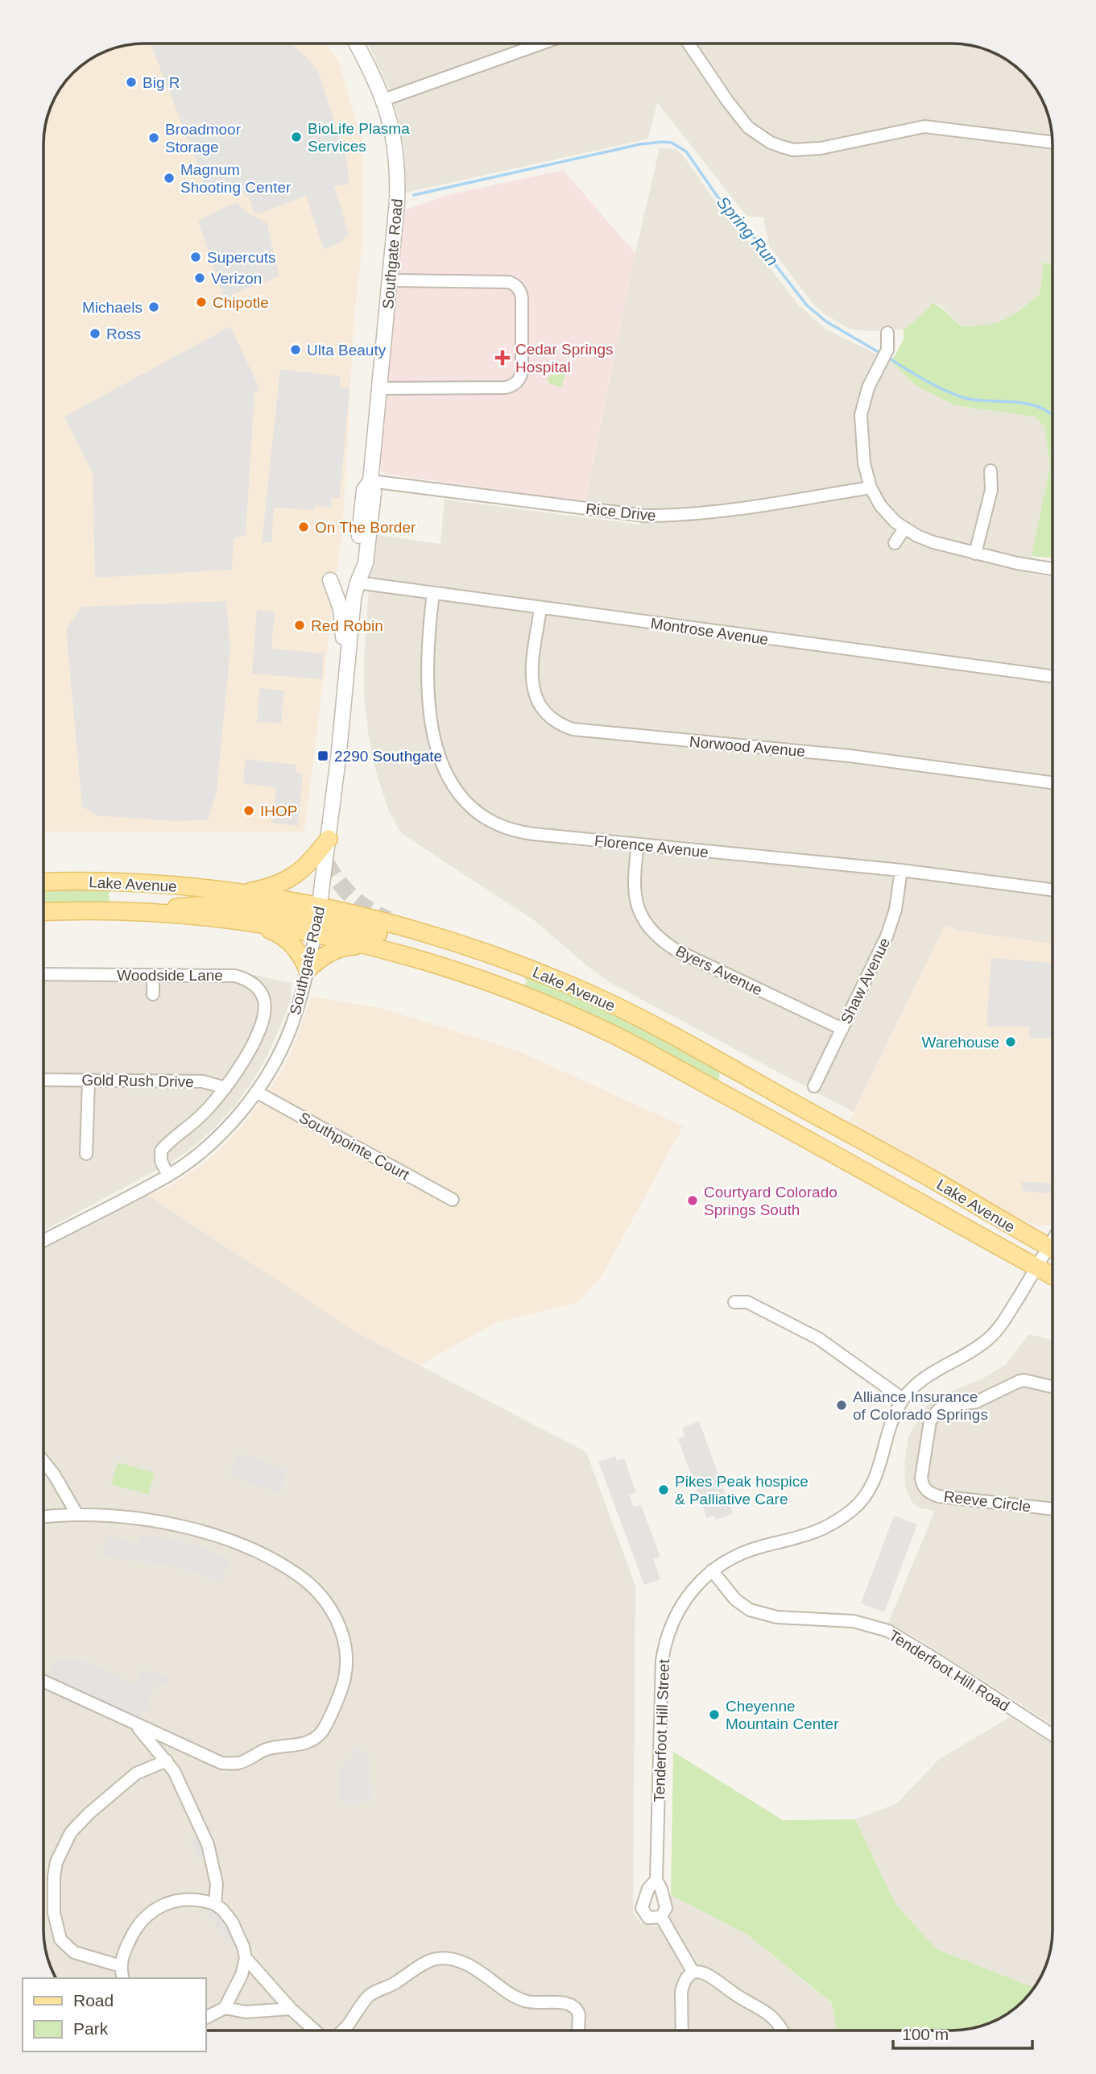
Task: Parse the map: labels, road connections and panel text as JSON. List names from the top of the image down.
{
  "streets": {
    "main road": ["Lake Avenue"],
    "street": [
      "Southgate Road",
      "Rice Drive",
      "Montrose Avenue",
      "Norwood Avenue",
      "Florence Avenue",
      "Byers Avenue",
      "Woodside Lane",
      "Shaw Avenue",
      "Gold Rush Drive",
      "Southpointe Court",
      "Reeve Circle",
      "Tenderfoot Hill Road",
      "Tenderfoot Hill Street"
    ]
  },
  "crossings": [
    ["Southgate Road", "Rice Drive"],
    ["Southgate Road", "Montrose Avenue"],
    ["Southgate Road", "Lake Avenue"],
    ["Southgate Road", "Gold Rush Drive"],
    ["Southgate Road", "Southpointe Court"],
    ["Montrose Avenue", "Norwood Avenue"],
    ["Montrose Avenue", "Florence Avenue"],
    ["Florence Avenue", "Byers Avenue"],
    ["Florence Avenue", "Shaw Avenue"],
    ["Lake Avenue", "Tenderfoot Hill Street"],
    ["Byers Avenue", "Shaw Avenue"],
    ["Woodside Lane", "Gold Rush Drive"],
    ["Tenderfoot Hill Road", "Tenderfoot Hill Street"]
  ],
  "water": ["Spring Run"],
  "places": {
    "other": [
      "Big R",
      "BioLife Plasma Services",
      "Broadmoor Storage",
      "Magnum Shooting Center",
      "Supercuts",
      "Verizon",
      "Chipotle",
      "Michaels",
      "Ross",
      "Ulta Beauty",
      "On The Border",
      "Red Robin",
      "IHOP",
      "Warehouse",
      "Courtyard Colorado Springs South",
      "Alliance Insurance of Colorado Springs",
      "Pikes Peak hospice & Palliative Care",
      "Cheyenne Mountain Center"
    ],
    "health": ["Cedar Springs Hospital"],
    "transit": ["2290 Southgate"]
  },
  "legend": ["Road", "Park"],
  "scale_bar": "100 m"
}
